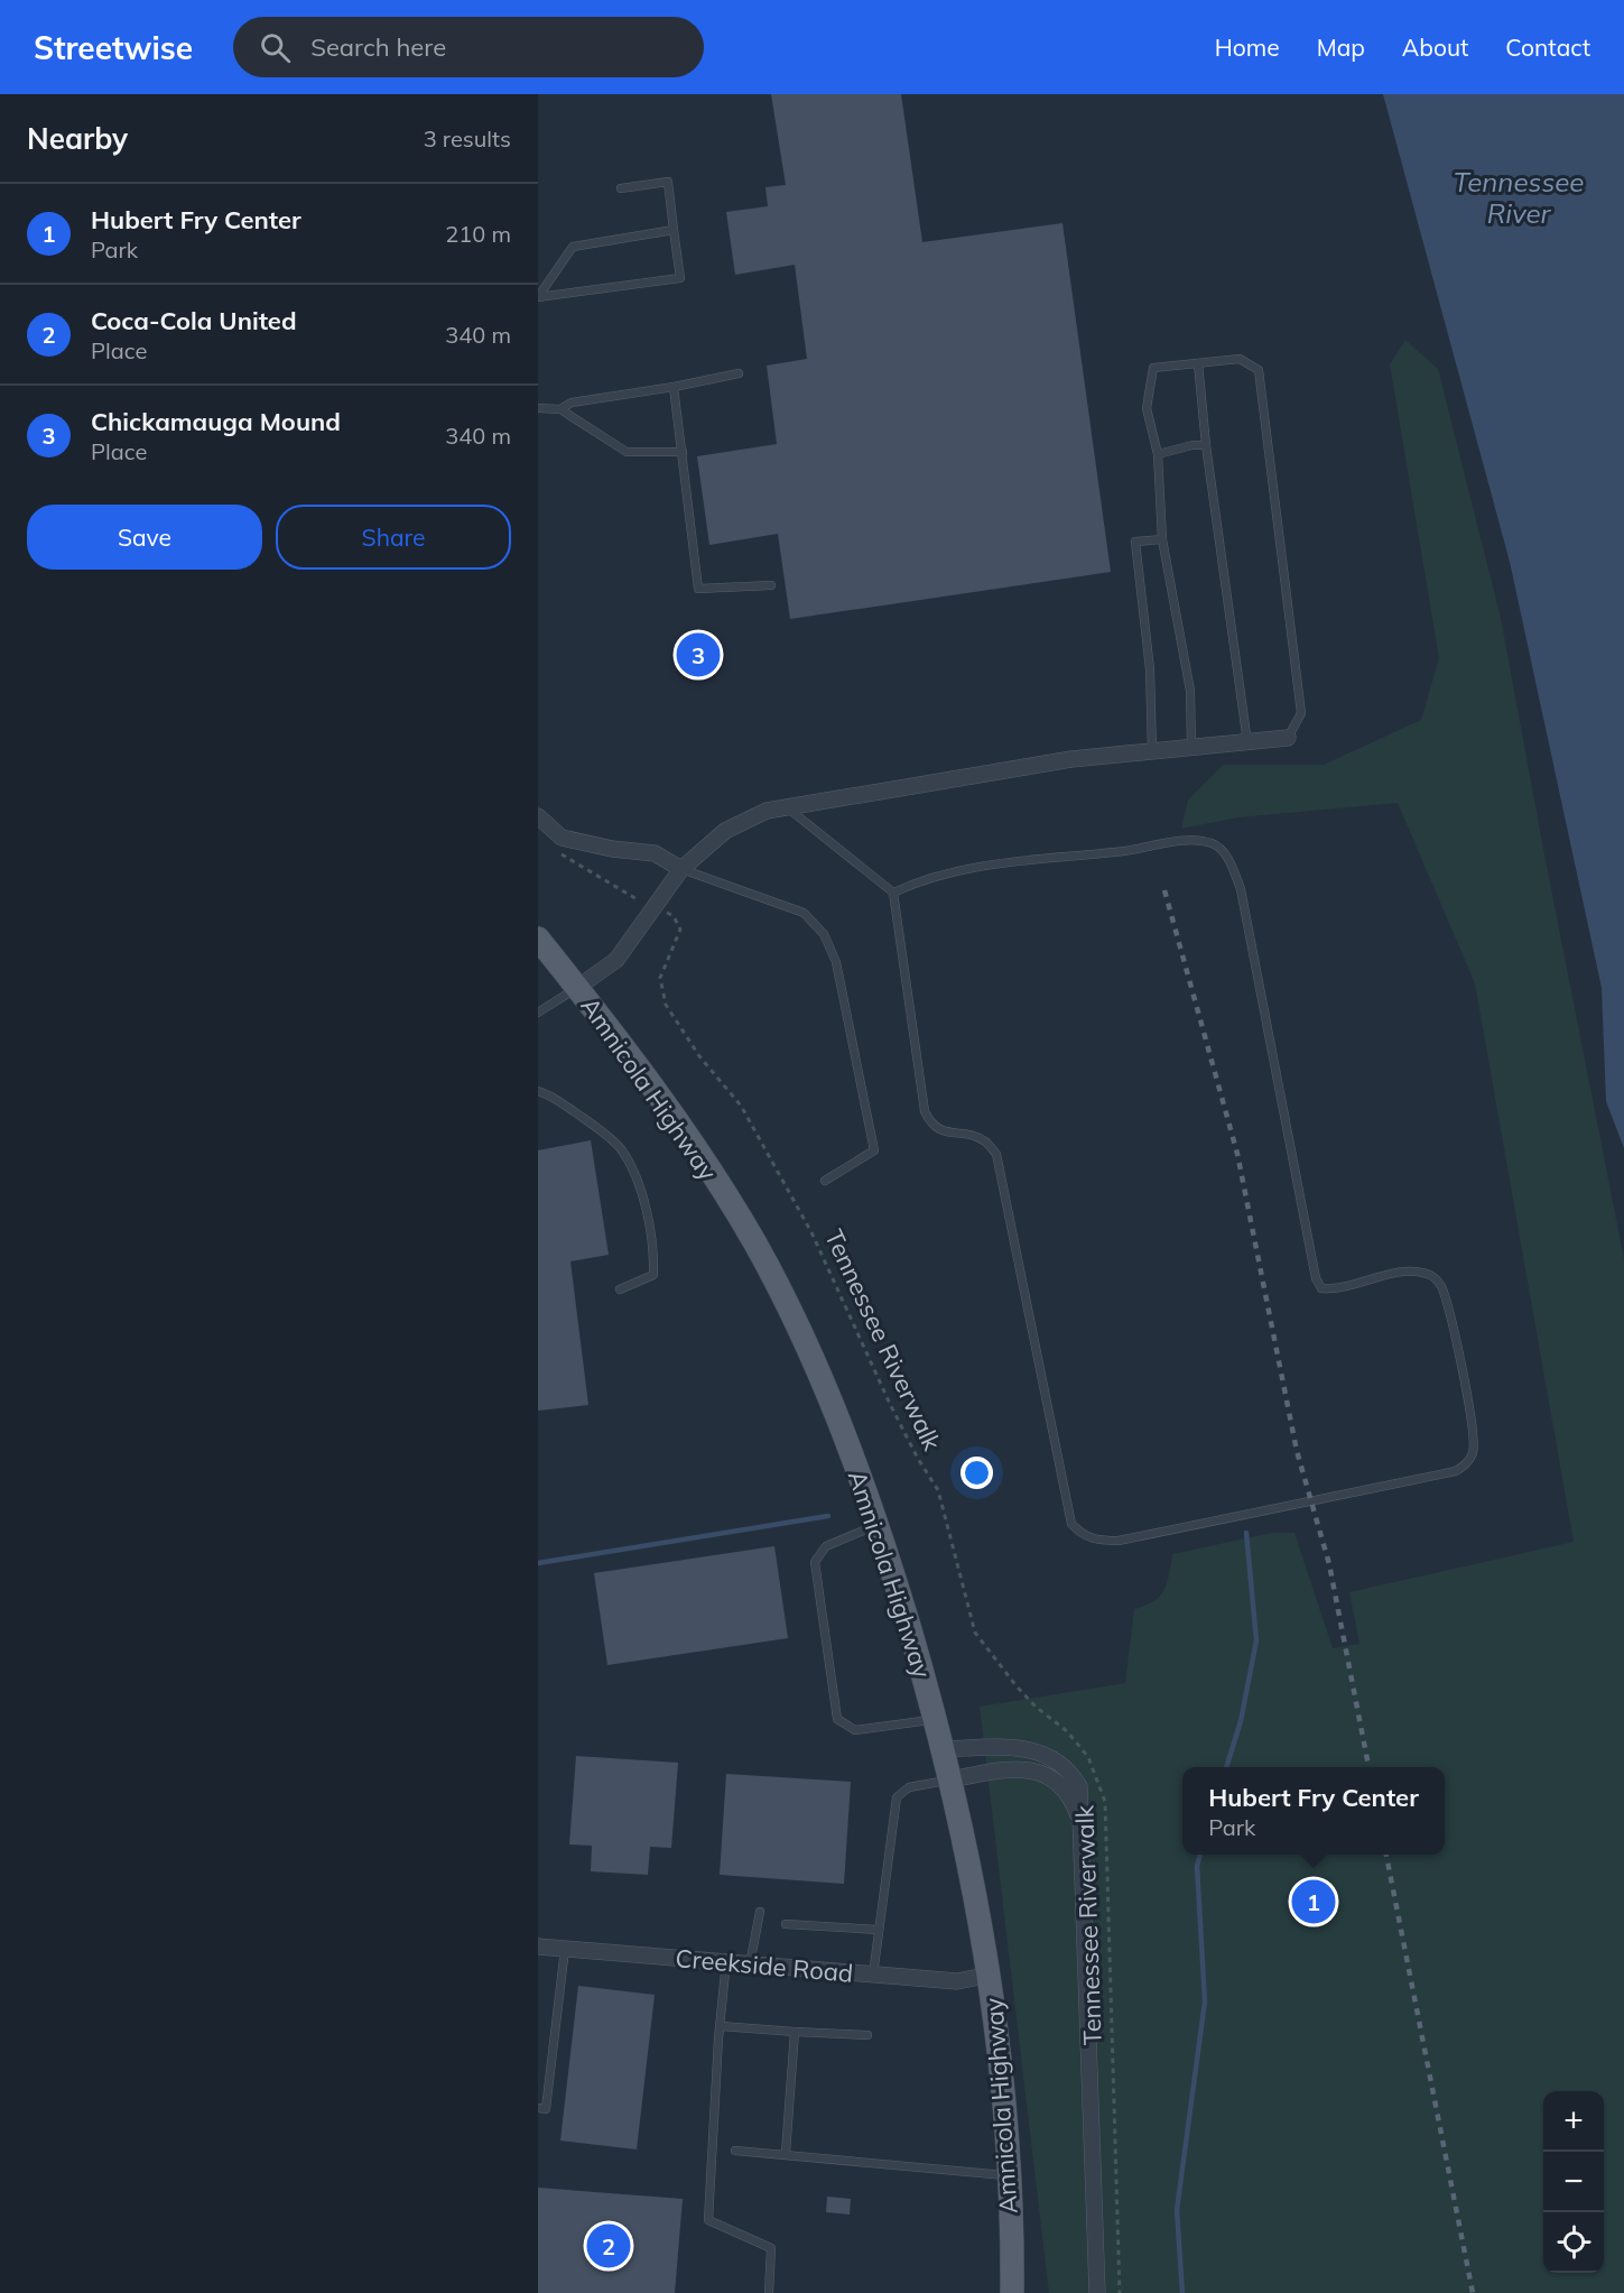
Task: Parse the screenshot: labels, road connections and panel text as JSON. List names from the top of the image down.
{
  "streets": {
    "main road": ["Amnicola Highway"],
    "street": ["Creekside Road"],
    "path": ["Tennessee Riverwalk"]
  },
  "crossings": [
    ["Amnicola Highway", "Creekside Road"]
  ],
  "water": ["Tennessee River"],
  "page": {
    "header": "Streetwise",
    "search": "Search here",
    "nav": [
      "Home",
      "Map",
      "About",
      "Contact"
    ],
    "heading": ["Nearby", "3 results"],
    "list": [
      {
        "mark": "1",
        "name": "Hubert Fry Center",
        "note": "Park",
        "value": "210 m"
      },
      {
        "mark": "2",
        "name": "Coca-Cola United",
        "note": "Place",
        "value": "340 m"
      },
      {
        "mark": "3",
        "name": "Chickamauga Mound",
        "note": "Place",
        "value": "340 m"
      }
    ],
    "buttons": ["Save", "Share"],
    "pins": ["3", "1", "2"],
    "popup": ["Hubert Fry Center", "Park"],
    "map_buttons": ["+", "−"]
  }
}
